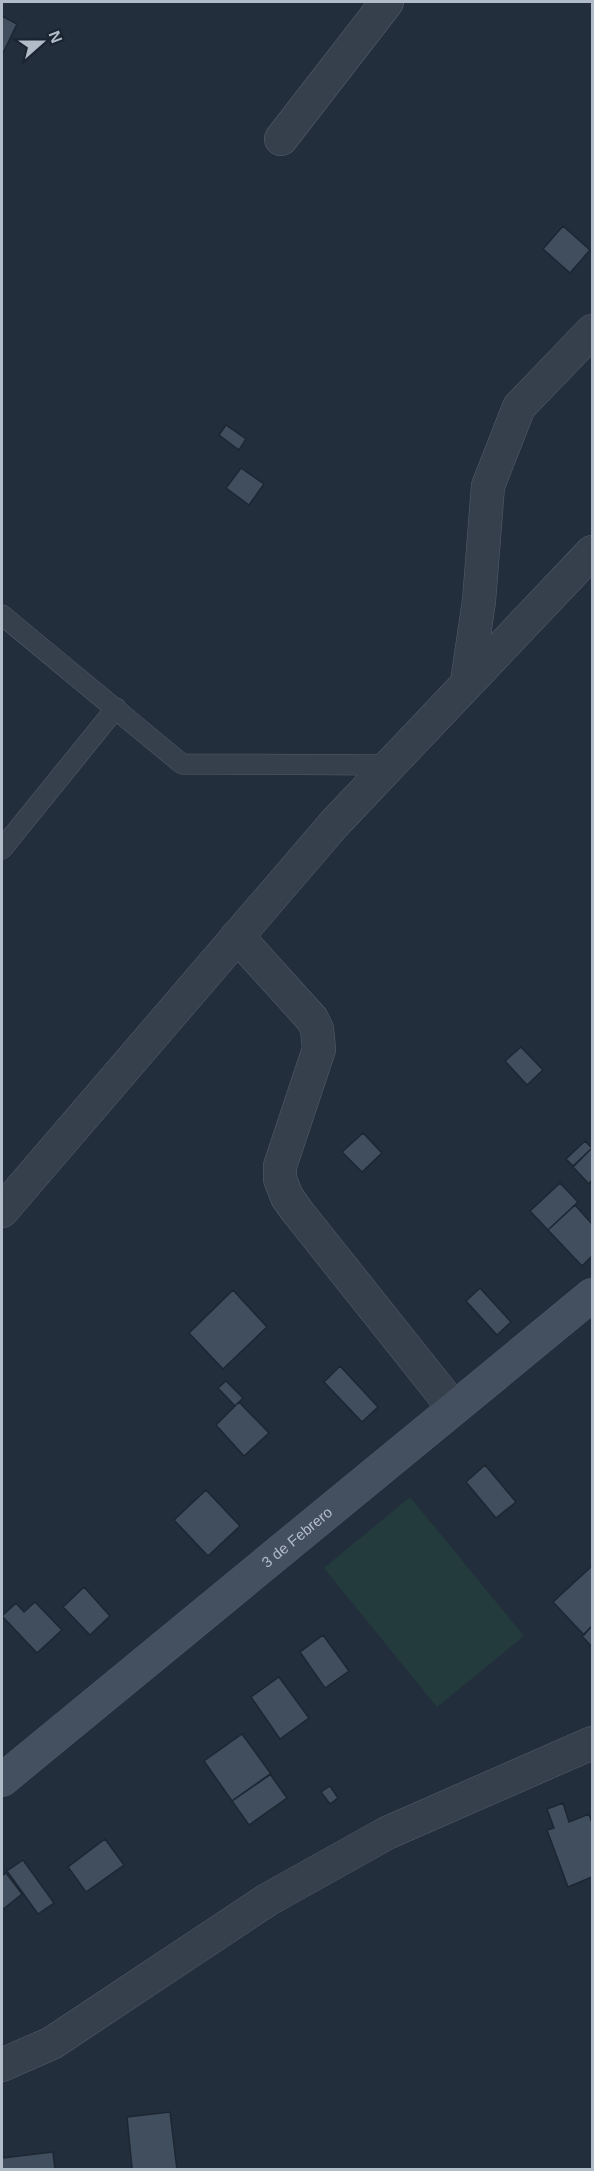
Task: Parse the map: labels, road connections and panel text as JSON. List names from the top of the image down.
{
  "streets": {
    "street": ["3 de Febrero"]
  },
  "north": "right"
}
